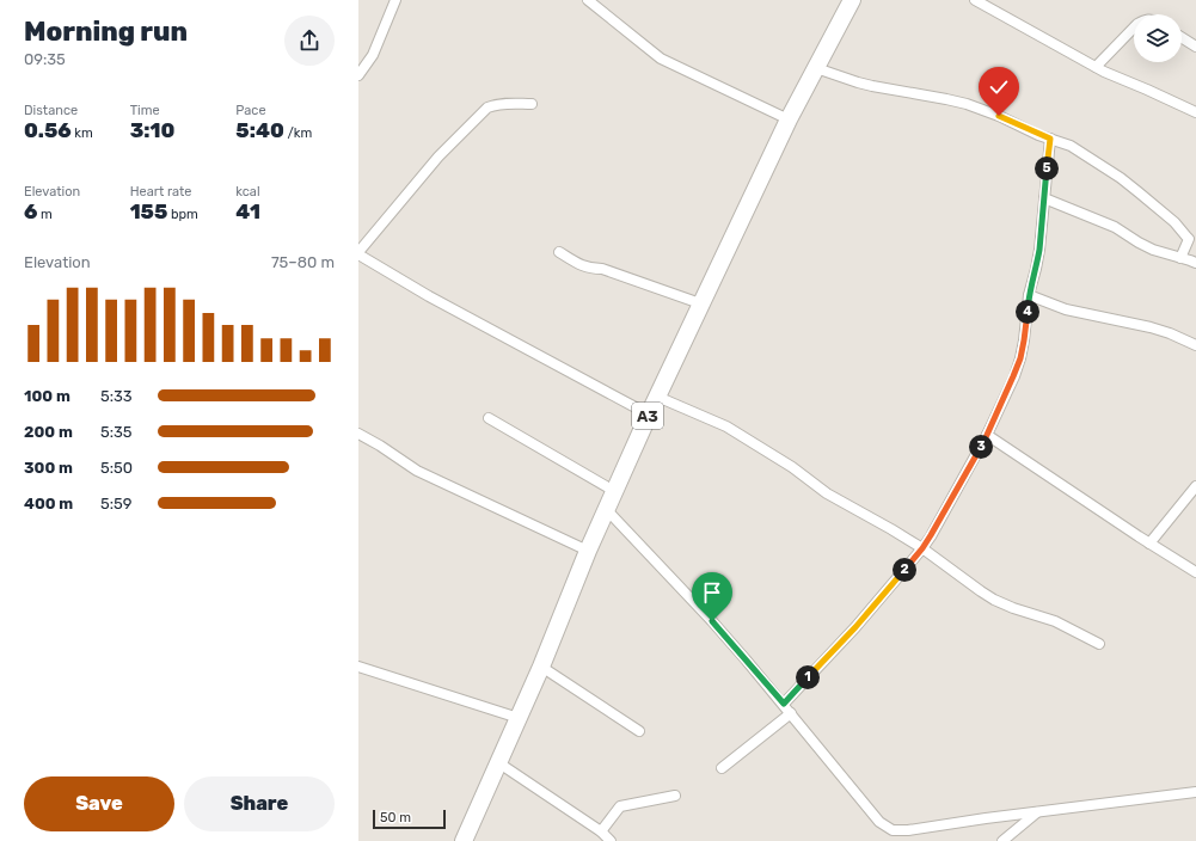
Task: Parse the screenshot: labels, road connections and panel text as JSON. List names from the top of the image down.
{
  "streets": {
    "highway": ["A3"]
  },
  "scale_bar": "50 m",
  "page": {
    "heading": ["Morning run", "09:35"],
    "stats": [
      ["Distance", "0.56 km"],
      ["Time", "3:10"],
      ["Pace", "5:40 /km"],
      ["Elevation", "6 m"],
      ["Heart rate", "155 bpm"],
      ["kcal", "41"]
    ],
    "pins": [
      "5",
      "4",
      "3",
      "2",
      "1"
    ],
    "chart": ["Elevation", "75–80 m"],
    "list": [
      {
        "name": "100 m",
        "note": "5:33"
      },
      {
        "name": "200 m",
        "note": "5:35"
      },
      {
        "name": "300 m",
        "note": "5:50"
      },
      {
        "name": "400 m",
        "note": "5:59"
      }
    ],
    "buttons": ["Save", "Share"],
    "scale": "50 m"
  }
}
